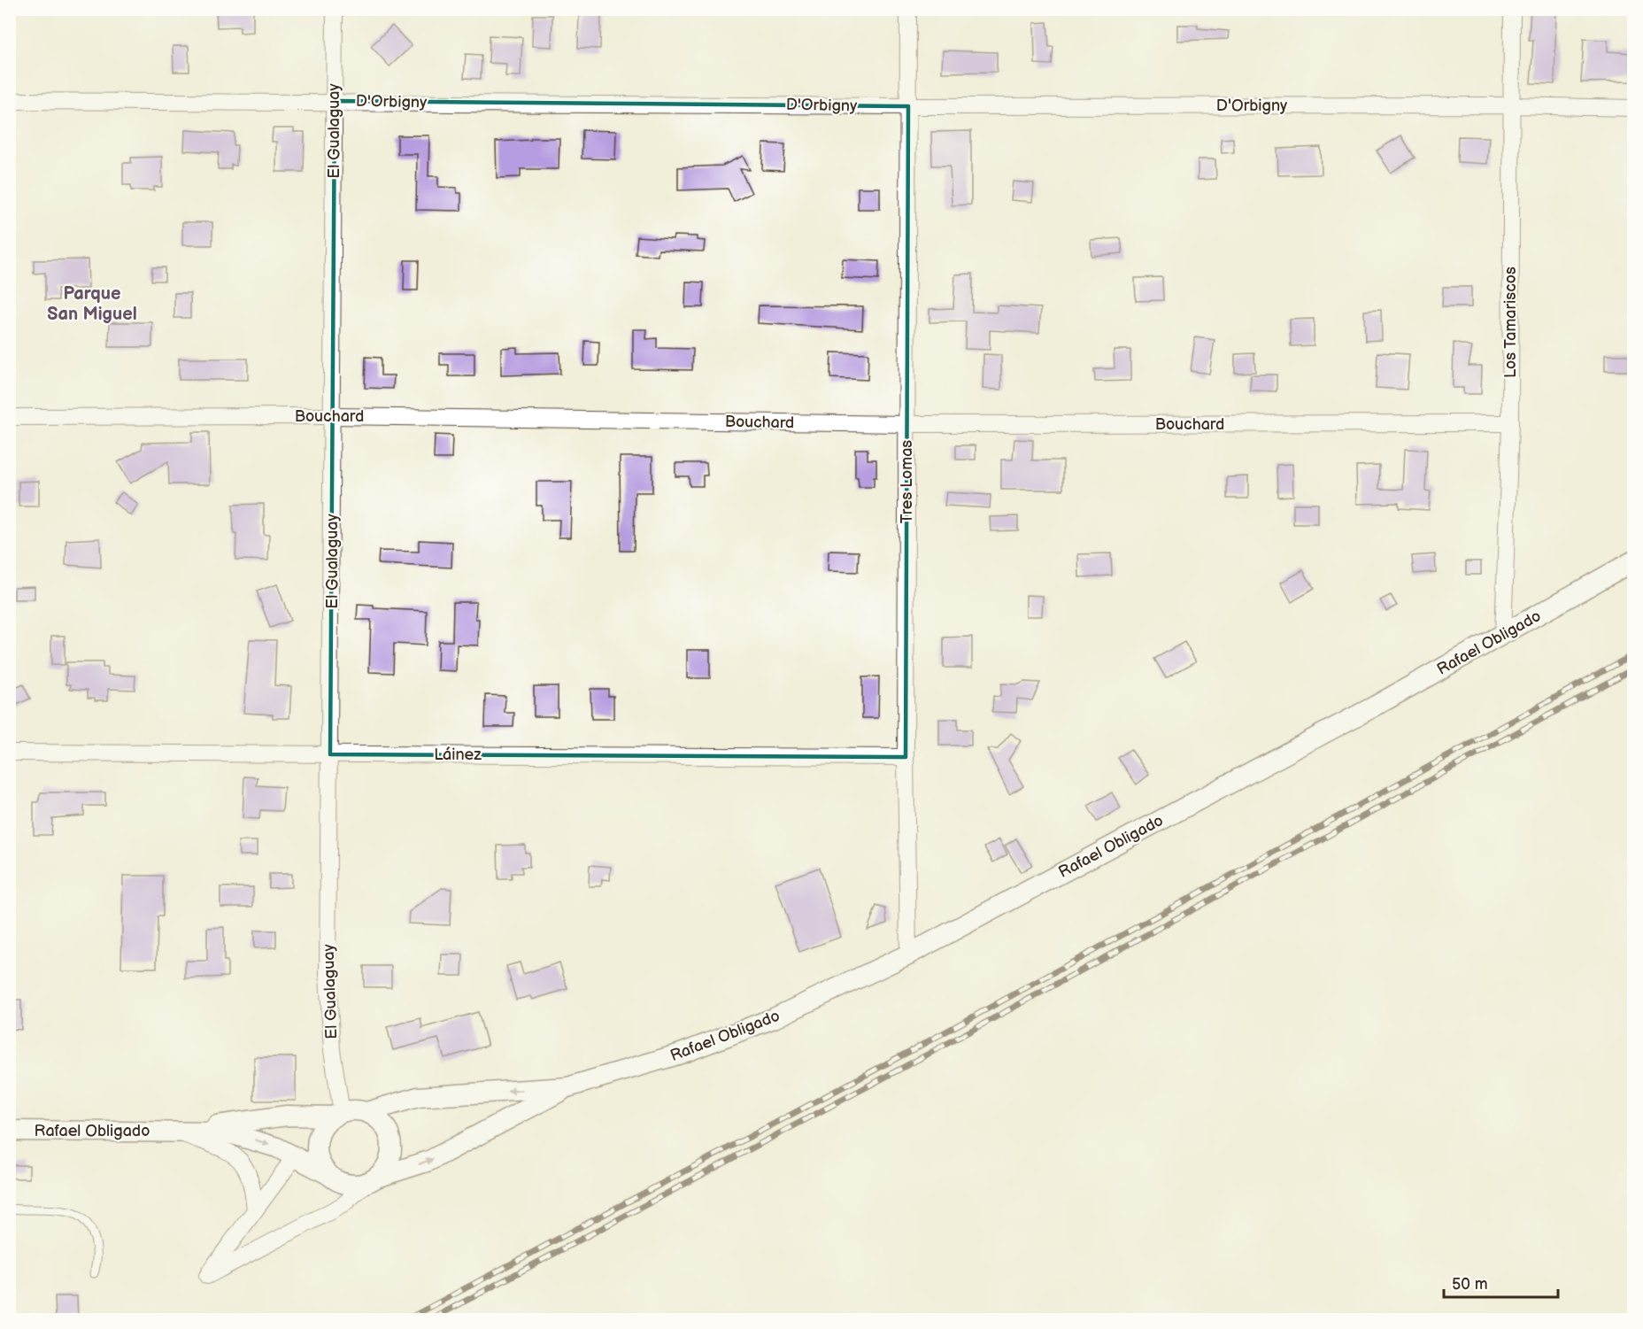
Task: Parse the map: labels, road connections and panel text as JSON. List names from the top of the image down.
{
  "streets": {
    "street": [
      "D'Orbigny",
      "El Gualaguay",
      "Los Tamariscos",
      "Bouchard",
      "Tres Lomas",
      "Rafael Obligado",
      "Láinez"
    ]
  },
  "crossings": [
    ["D'Orbigny", "El Gualaguay"],
    ["D'Orbigny", "Los Tamariscos"],
    ["D'Orbigny", "Tres Lomas"],
    ["El Gualaguay", "Bouchard"],
    ["El Gualaguay", "Rafael Obligado"],
    ["El Gualaguay", "Láinez"],
    ["Los Tamariscos", "Bouchard"],
    ["Los Tamariscos", "Rafael Obligado"],
    ["Bouchard", "Tres Lomas"],
    ["Tres Lomas", "Rafael Obligado"],
    ["Tres Lomas", "Láinez"]
  ],
  "districts": ["Parque San Miguel"],
  "scale_bar": "50 m"
}
